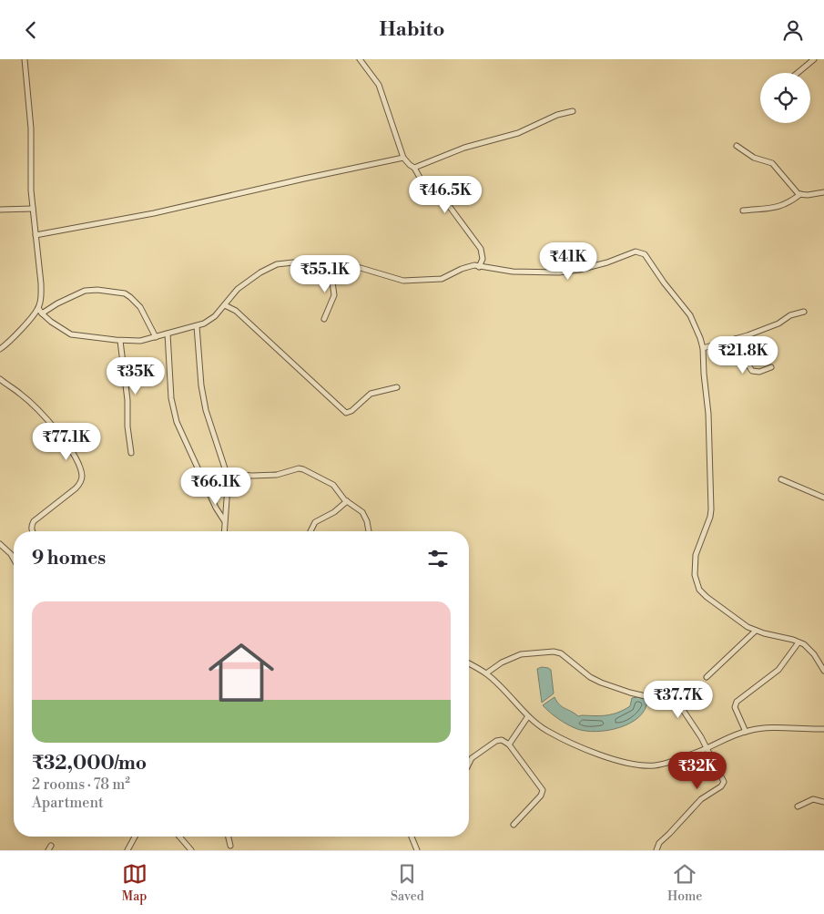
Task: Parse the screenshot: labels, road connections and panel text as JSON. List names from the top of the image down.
{
  "page": {
    "header": "Habito",
    "price": [
      "₹46.5K",
      "₹41K",
      "₹55.1K",
      "₹21.8K",
      "₹35K",
      "₹77.1K",
      "₹66.1K",
      "₹37.7K",
      "₹32K"
    ],
    "heading": "9 homes",
    "list": [
      {
        "name": "₹32,000/mo",
        "note": "2 rooms · 78 m² · Apartment"
      }
    ],
    "tabs": ["Map", "Saved", "Home"]
  }
}
